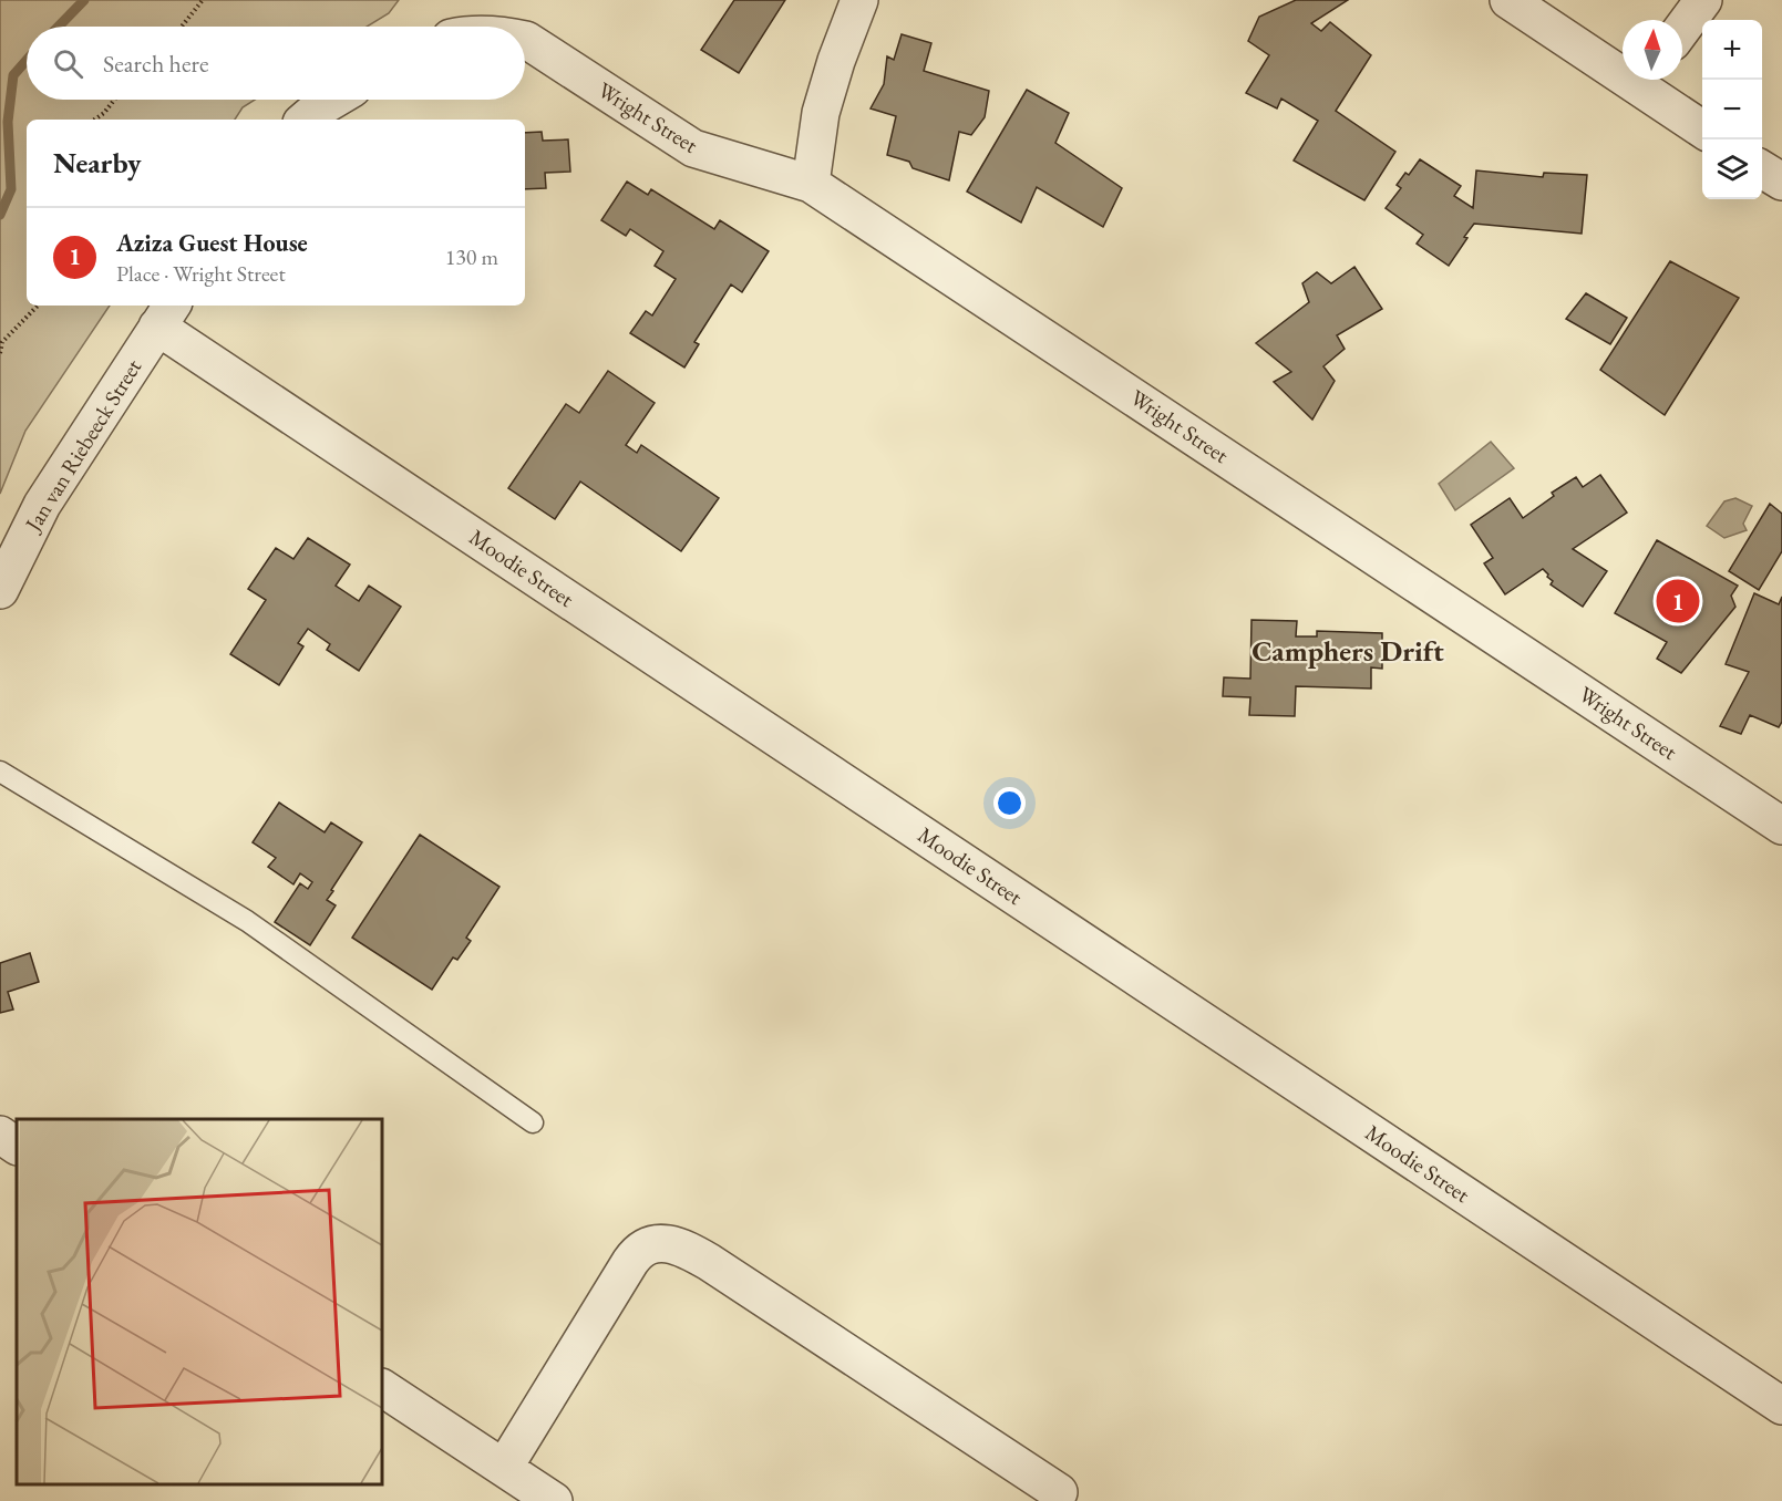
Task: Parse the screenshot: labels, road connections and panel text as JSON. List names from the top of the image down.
{
  "streets": {
    "street": ["Wright Street", "Jan van Riebeeck Street", "Moodie Street"]
  },
  "crossings": [
    ["Jan van Riebeeck Street", "Moodie Street"]
  ],
  "districts": ["Camphers Drift"],
  "north": "top",
  "page": {
    "map_buttons": ["+", "−"],
    "search": "Search here",
    "heading": "Nearby",
    "list": [
      {
        "mark": "1",
        "name": "Aziza Guest House",
        "note": "Place · Wright Street",
        "value": "130 m"
      }
    ],
    "pins": "1"
  }
}
